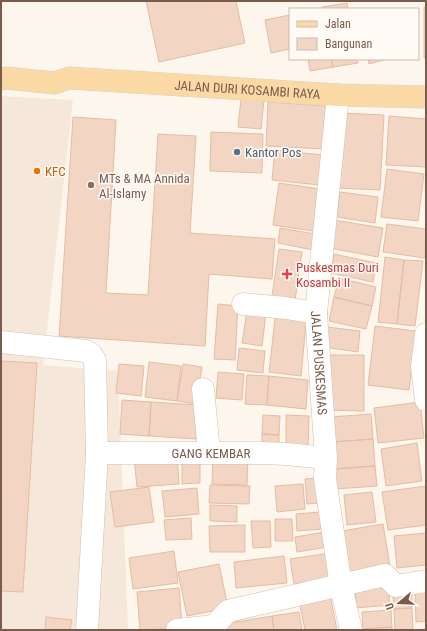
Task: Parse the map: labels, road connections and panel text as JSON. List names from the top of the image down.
{
  "streets": {
    "main road": ["JALAN DURI KOSAMBI RAYA"],
    "street": ["JALAN PUSKESMAS", "GANG KEMBAR"]
  },
  "crossings": [
    ["JALAN DURI KOSAMBI RAYA", "JALAN PUSKESMAS"],
    ["JALAN PUSKESMAS", "GANG KEMBAR"]
  ],
  "places": {
    "other": ["Kantor Pos", "KFC", "MTs & MA Annida Al-Islamy"],
    "health": ["Puskesmas Duri Kosambi II"]
  },
  "legend": ["Jalan", "Bangunan"],
  "north": "left"
}
